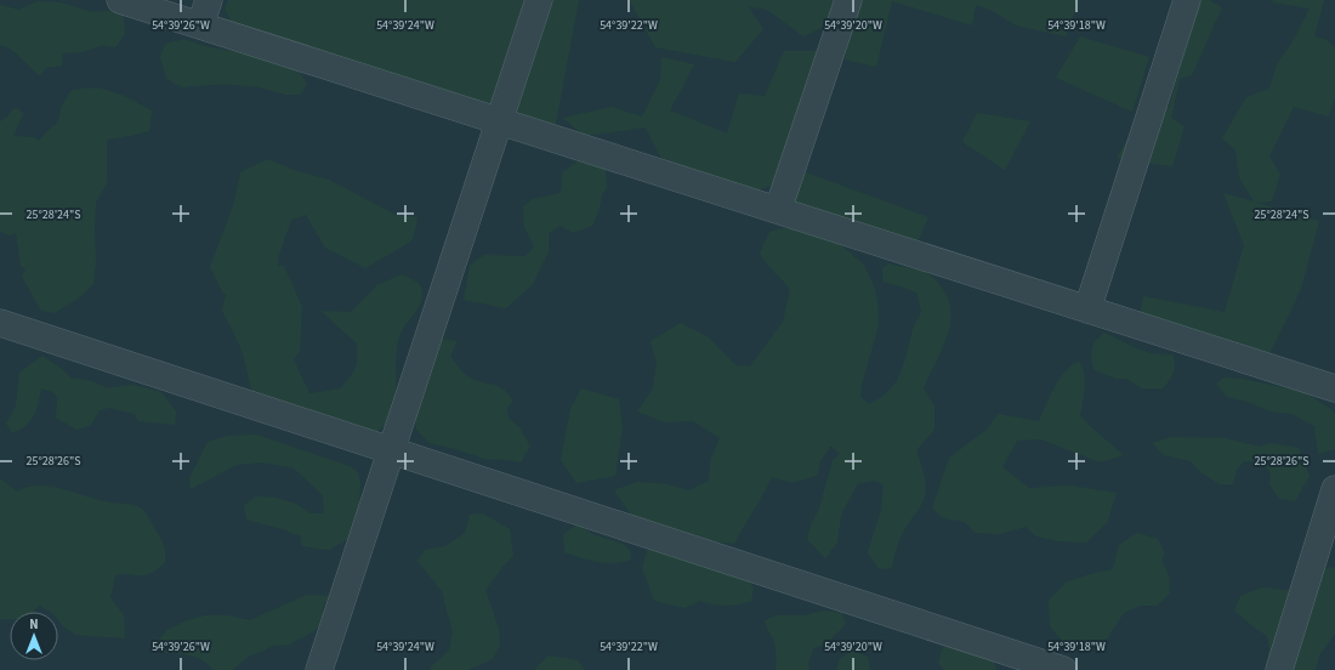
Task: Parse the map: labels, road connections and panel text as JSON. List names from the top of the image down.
{
  "north": "top",
  "coordinates": [
    "54°39'26\"W",
    "54°39'24\"W",
    "54°39'22\"W",
    "54°39'20\"W",
    "54°39'18\"W",
    "25°28'24\"S",
    "25°28'26\"S"
  ]
}
